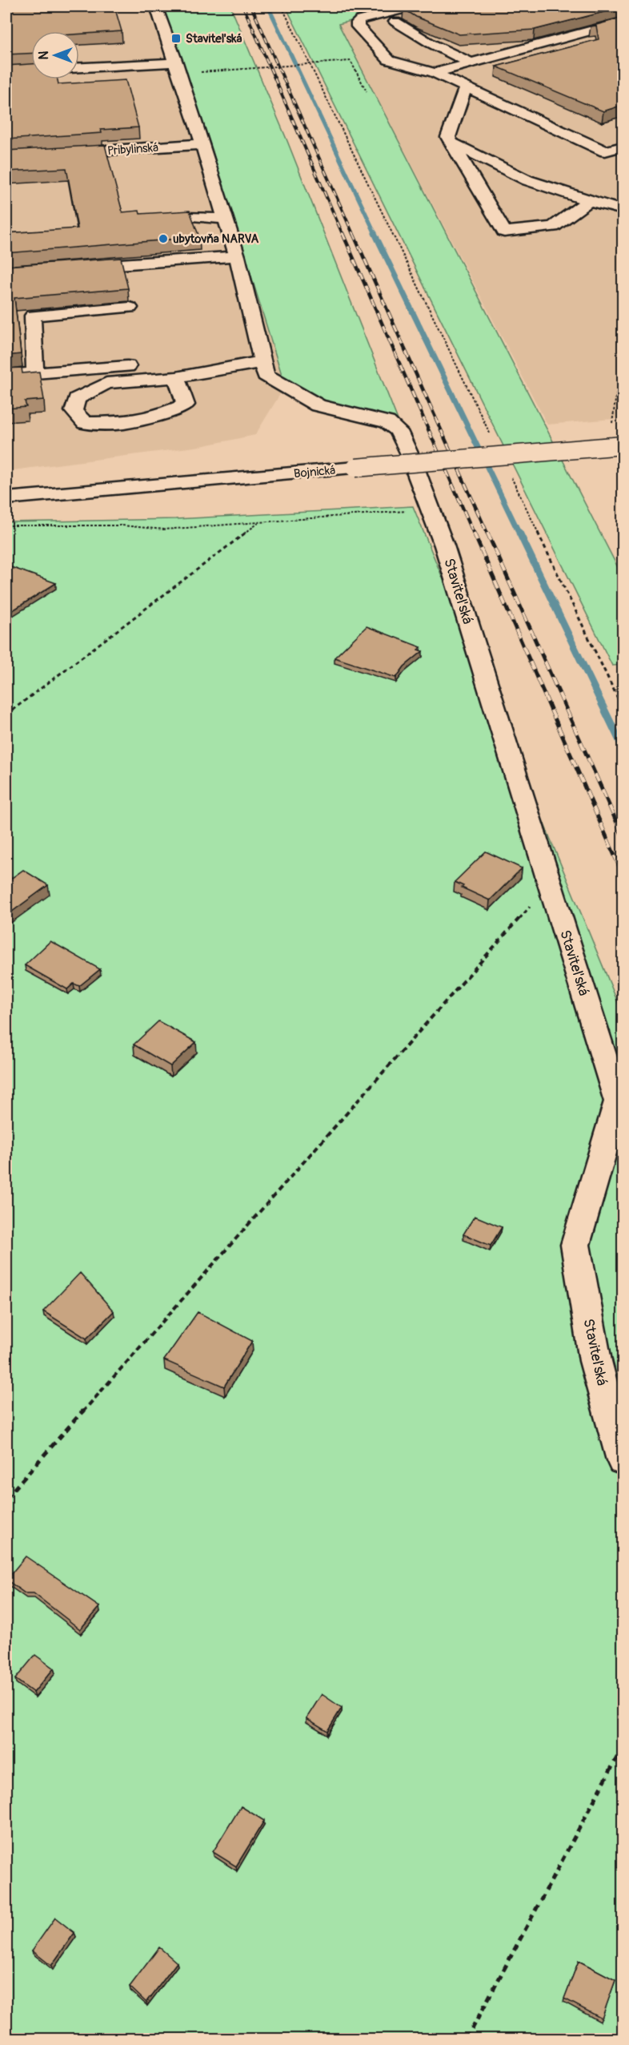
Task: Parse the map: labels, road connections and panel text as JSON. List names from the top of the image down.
{
  "streets": {
    "street": ["Pribylinská", "Bojnická", "Staviteľská"]
  },
  "crossings": [
    ["Pribylinská", "Staviteľská"]
  ],
  "places": {
    "transit": ["Staviteľská"],
    "other": ["ubytovňa NARVA"]
  },
  "north": "left"
}
